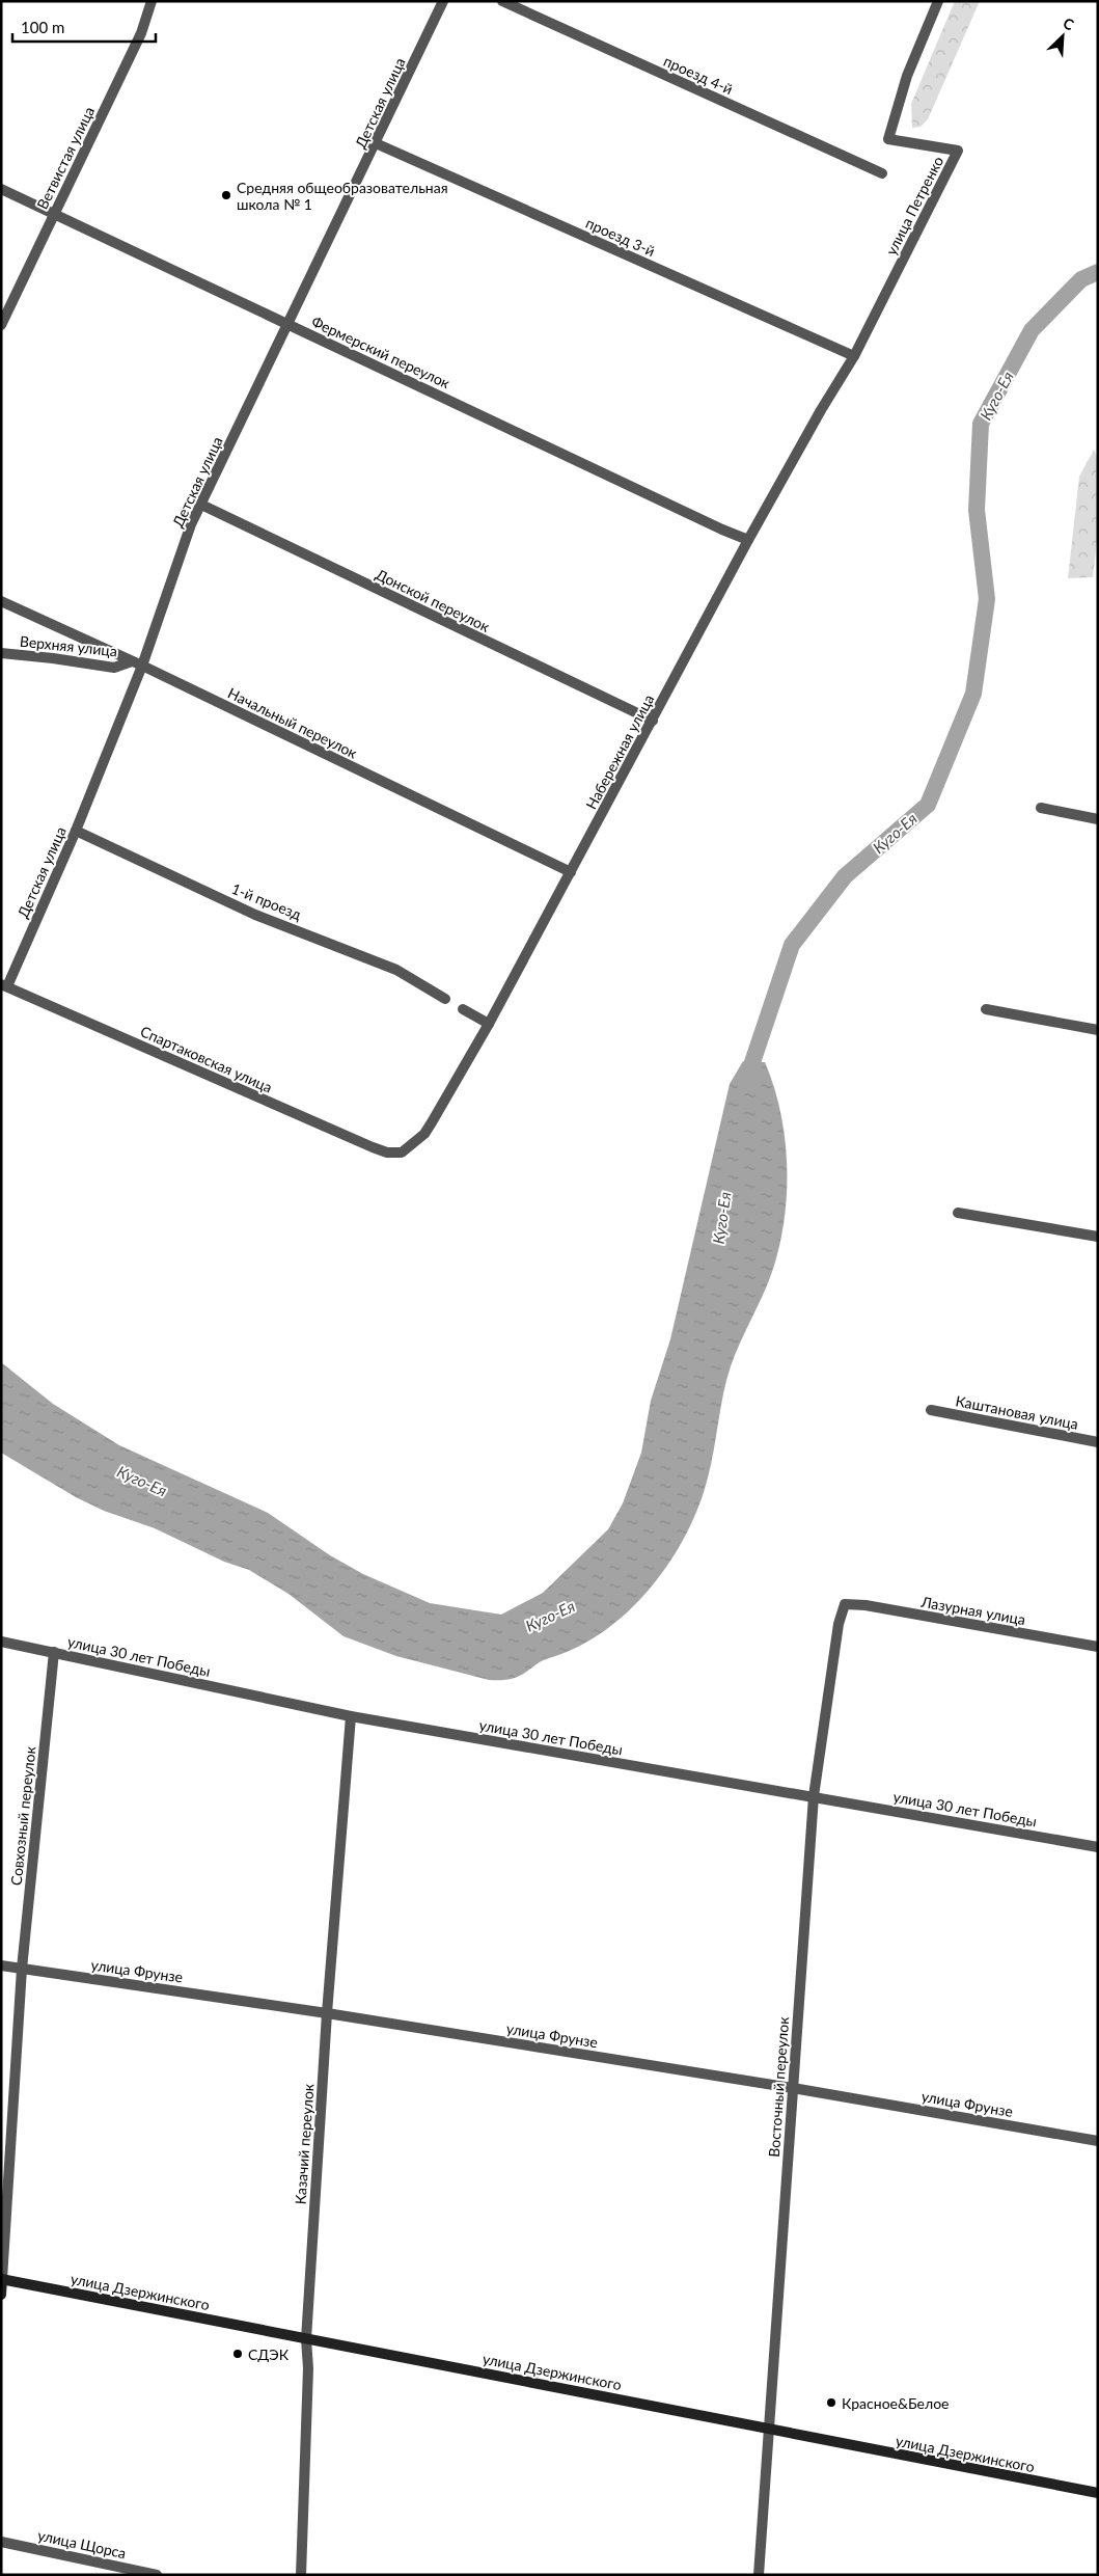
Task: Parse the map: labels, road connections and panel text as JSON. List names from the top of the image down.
{
  "streets": {
    "street": [
      "проезд 4-й",
      "Детская улица",
      "Ветвистая улица",
      "улица Петренко",
      "проезд 3-й",
      "Фермерский переулок",
      "Донской переулок",
      "Верхняя улица",
      "Начальный переулок",
      "Набережная улица",
      "1-й проезд",
      "Спартаковская улица",
      "Каштановая улица",
      "Лазурная улица",
      "улица 30 лет Победы",
      "Совхозный переулок",
      "улица Фрунзе",
      "Восточный переулок",
      "Казачий переулок",
      "улица Дзержинского",
      "улица Щорса"
    ]
  },
  "crossings": [
    ["Детская улица", "проезд 3-й"],
    ["Детская улица", "Фермерский переулок"],
    ["Детская улица", "Донской переулок"],
    ["Детская улица", "Верхняя улица"],
    ["Детская улица", "Начальный переулок"],
    ["Детская улица", "1-й проезд"],
    ["Детская улица", "Спартаковская улица"],
    ["Ветвистая улица", "Фермерский переулок"],
    ["улица Петренко", "проезд 3-й"],
    ["улица Петренко", "Набережная улица"],
    ["проезд 3-й", "Набережная улица"],
    ["Фермерский переулок", "Набережная улица"],
    ["Донской переулок", "Набережная улица"],
    ["Верхняя улица", "Начальный переулок"],
    ["Начальный переулок", "Набережная улица"],
    ["Набережная улица", "Спартаковская улица"],
    ["Лазурная улица", "Восточный переулок"],
    ["улица 30 лет Победы", "Совхозный переулок"],
    ["улица 30 лет Победы", "Восточный переулок"],
    ["улица 30 лет Победы", "Казачий переулок"],
    ["Совхозный переулок", "улица Фрунзе"],
    ["Совхозный переулок", "улица Дзержинского"],
    ["улица Фрунзе", "Восточный переулок"],
    ["улица Фрунзе", "Казачий переулок"],
    ["Восточный переулок", "улица Дзержинского"],
    ["Казачий переулок", "улица Дзержинского"]
  ],
  "water": ["Куго-Ея"],
  "places": ["Средняя общеобразовательная школа № 1", "СДЭК", "Красное&Белое"],
  "scale_bar": "100 m",
  "north": "top right"
}
